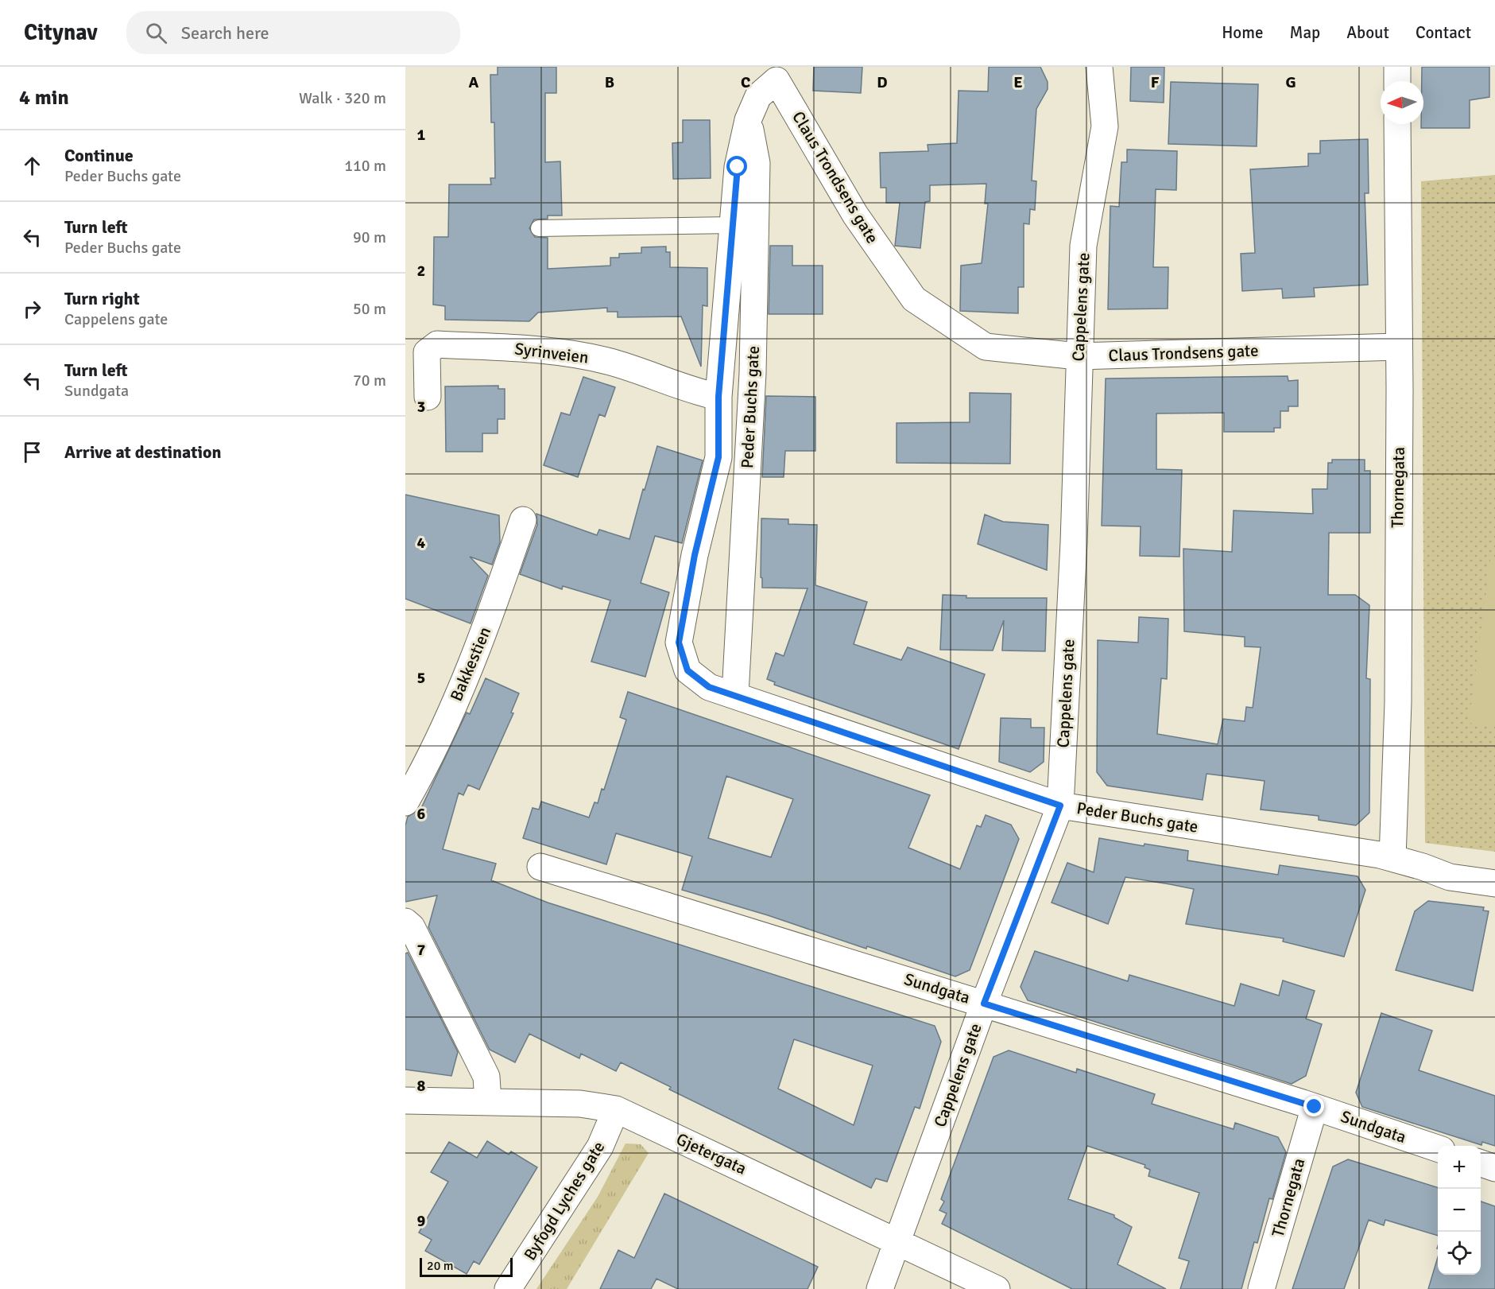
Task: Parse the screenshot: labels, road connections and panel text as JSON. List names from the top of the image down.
{
  "streets": {
    "street": [
      "Claus Trondsens gate",
      "Cappelens gate",
      "Syrinveien",
      "Peder Buchs gate",
      "Thornegata",
      "Bakkestien",
      "Sundgata",
      "Gjetergata",
      "Byfogd Lyches gate"
    ]
  },
  "crossings": [
    ["Claus Trondsens gate", "Cappelens gate"],
    ["Claus Trondsens gate", "Peder Buchs gate"],
    ["Claus Trondsens gate", "Thornegata"],
    ["Cappelens gate", "Peder Buchs gate"],
    ["Cappelens gate", "Sundgata"],
    ["Cappelens gate", "Gjetergata"],
    ["Syrinveien", "Peder Buchs gate"],
    ["Peder Buchs gate", "Thornegata"],
    ["Thornegata", "Sundgata"],
    ["Gjetergata", "Byfogd Lyches gate"]
  ],
  "scale_bar": "20 m",
  "north": "left",
  "page": {
    "header": "Citynav",
    "search": "Search here",
    "nav": [
      "Home",
      "Map",
      "About",
      "Contact"
    ],
    "heading": ["4 min", "Walk · 320 m"],
    "list": [
      ["Continue", "Peder Buchs gate", "110 m"],
      ["Turn left", "Peder Buchs gate", "90 m"],
      ["Turn right", "Cappelens gate", "50 m"],
      ["Turn left", "Sundgata", "70 m"],
      "Arrive at destination"
    ],
    "map_buttons": ["+", "−"],
    "scale": "20 m"
  },
  "grid": {
    "columns": [
      "A",
      "B",
      "C",
      "D",
      "E",
      "F",
      "G"
    ],
    "rows": [
      "1",
      "2",
      "3",
      "4",
      "5",
      "6",
      "7",
      "8",
      "9"
    ]
  }
}
